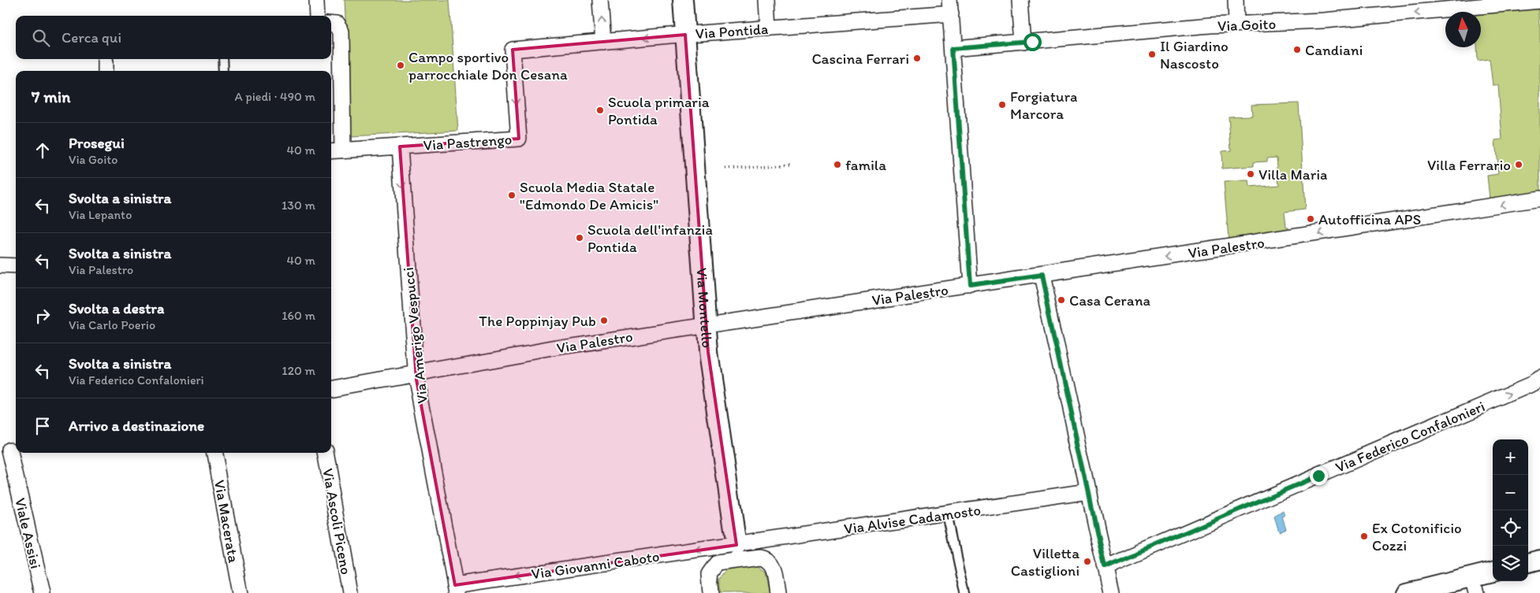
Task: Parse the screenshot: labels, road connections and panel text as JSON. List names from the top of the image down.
{
  "streets": {
    "street": [
      "Via Goito",
      "Via Pontida",
      "Via Pastrengo",
      "Via Palestro",
      "Via Montello",
      "Via Amerigo Vespucci",
      "Via Federico Confalonieri",
      "Via Alvise Cadamosto",
      "Via Macerata",
      "Via Ascoli Piceno",
      "Viale Assisi",
      "Via Giovanni Caboto"
    ]
  },
  "crossings": [
    ["Via Pontida", "Via Pastrengo"],
    ["Via Pontida", "Via Montello"],
    ["Via Pastrengo", "Via Amerigo Vespucci"],
    ["Via Palestro", "Via Montello"],
    ["Via Palestro", "Via Amerigo Vespucci"],
    ["Via Montello", "Via Alvise Cadamosto"],
    ["Via Montello", "Via Giovanni Caboto"],
    ["Via Amerigo Vespucci", "Via Giovanni Caboto"],
    ["Via Alvise Cadamosto", "Via Giovanni Caboto"]
  ],
  "one_way": [
    "Via Goito",
    "Via Palestro",
    "Via Amerigo Vespucci",
    "Via Federico Confalonieri",
    "Via Giovanni Caboto"
  ],
  "places": [
    "Candiani",
    "Il Giardino Nascosto",
    "Cascina Ferrari",
    "Campo sportivo parrocchiale Don Cesana",
    "Forgiatura Marcora",
    "Scuola primaria Pontida",
    "famila",
    "Villa Ferrario",
    "Villa Maria",
    "Scuola Media Statale \"Edmondo De Amicis\"",
    "Autofficina APS",
    "Scuola dell'infanzia Pontida",
    "Casa Cerana",
    "The Poppinjay Pub",
    "Ex Cotonificio Cozzi",
    "Villetta Castiglioni"
  ],
  "north": "top",
  "page": {
    "search": "Cerca qui",
    "heading": ["7 min", "A piedi · 490 m"],
    "list": [
      ["Prosegui", "Via Goito", "40 m"],
      ["Svolta a sinistra", "Via Lepanto", "130 m"],
      ["Svolta a sinistra", "Via Palestro", "40 m"],
      ["Svolta a destra", "Via Carlo Poerio", "160 m"],
      ["Svolta a sinistra", "Via Federico Confalonieri", "120 m"],
      "Arrivo a destinazione"
    ],
    "map_buttons": ["+", "−"]
  }
}
